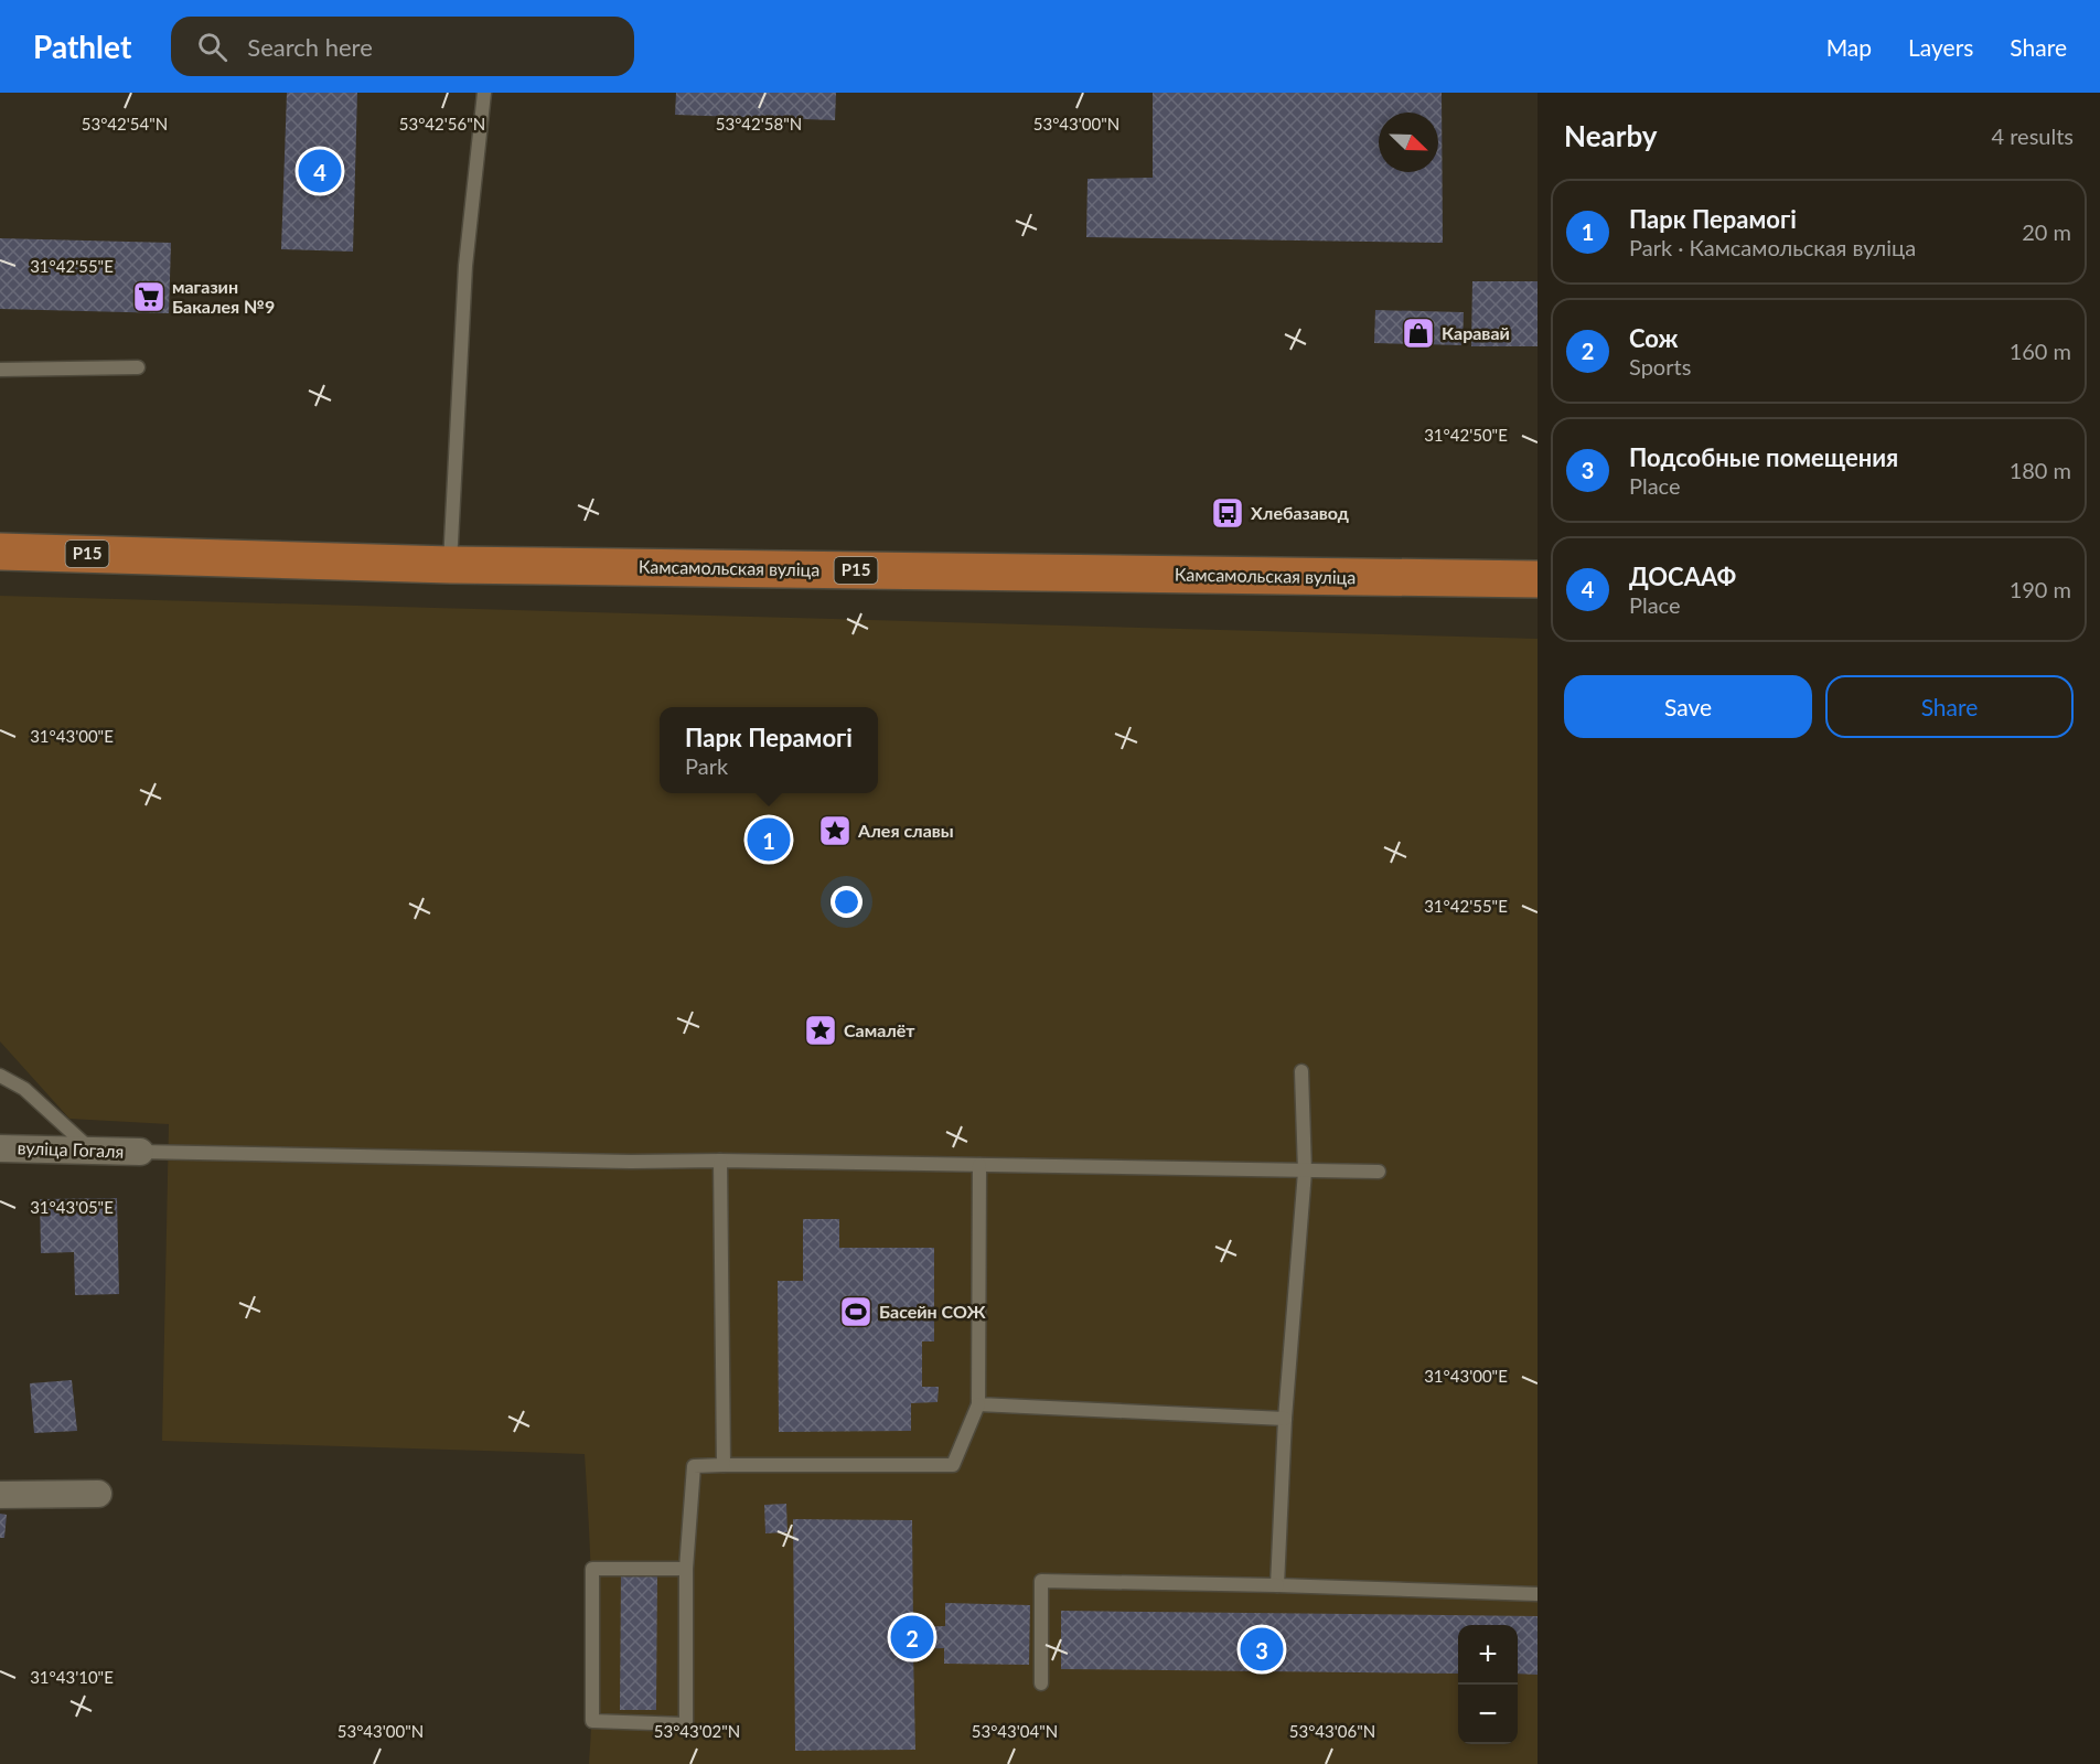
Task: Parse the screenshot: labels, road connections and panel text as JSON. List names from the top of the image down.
{
  "streets": {
    "main road": ["Р15", "Камсамольская вуліца"],
    "street": ["вуліца Гогаля"]
  },
  "places": {
    "supermarket": ["магазин Бакалея №9"],
    "shop": ["Каравай"],
    "bus stop": ["Хлебазавод"],
    "place": ["Алея славы", "Самалёт"],
    "sports": ["Басейн СОЖ"]
  },
  "north": "bottom right",
  "page": {
    "header": "Pathlet",
    "search": "Search here",
    "nav": ["Map", "Layers", "Share"],
    "heading": ["Nearby", "4 results"],
    "pins": [
      "4",
      "1",
      "2",
      "3"
    ],
    "list": [
      {
        "mark": "1",
        "name": "Парк Перамогі",
        "note": "Park · Камсамольская вуліца",
        "value": "20 m"
      },
      {
        "mark": "2",
        "name": "Сож",
        "note": "Sports",
        "value": "160 m"
      },
      {
        "mark": "3",
        "name": "Подсобные помещения",
        "note": "Place",
        "value": "180 m"
      },
      {
        "mark": "4",
        "name": "ДОСААФ",
        "note": "Place",
        "value": "190 m"
      }
    ],
    "buttons": ["Save", "Share"],
    "popup": ["Парк Перамогі", "Park"],
    "map_buttons": ["+", "−"]
  },
  "coordinates": [
    "53°42'54\"N",
    "53°42'56\"N",
    "53°42'58\"N",
    "53°43'00\"N",
    "31°42'55\"E",
    "31°42'50\"E",
    "31°43'00\"E",
    "31°43'05\"E",
    "31°43'10\"E",
    "53°43'02\"N",
    "53°43'04\"N",
    "53°43'06\"N"
  ]
}
